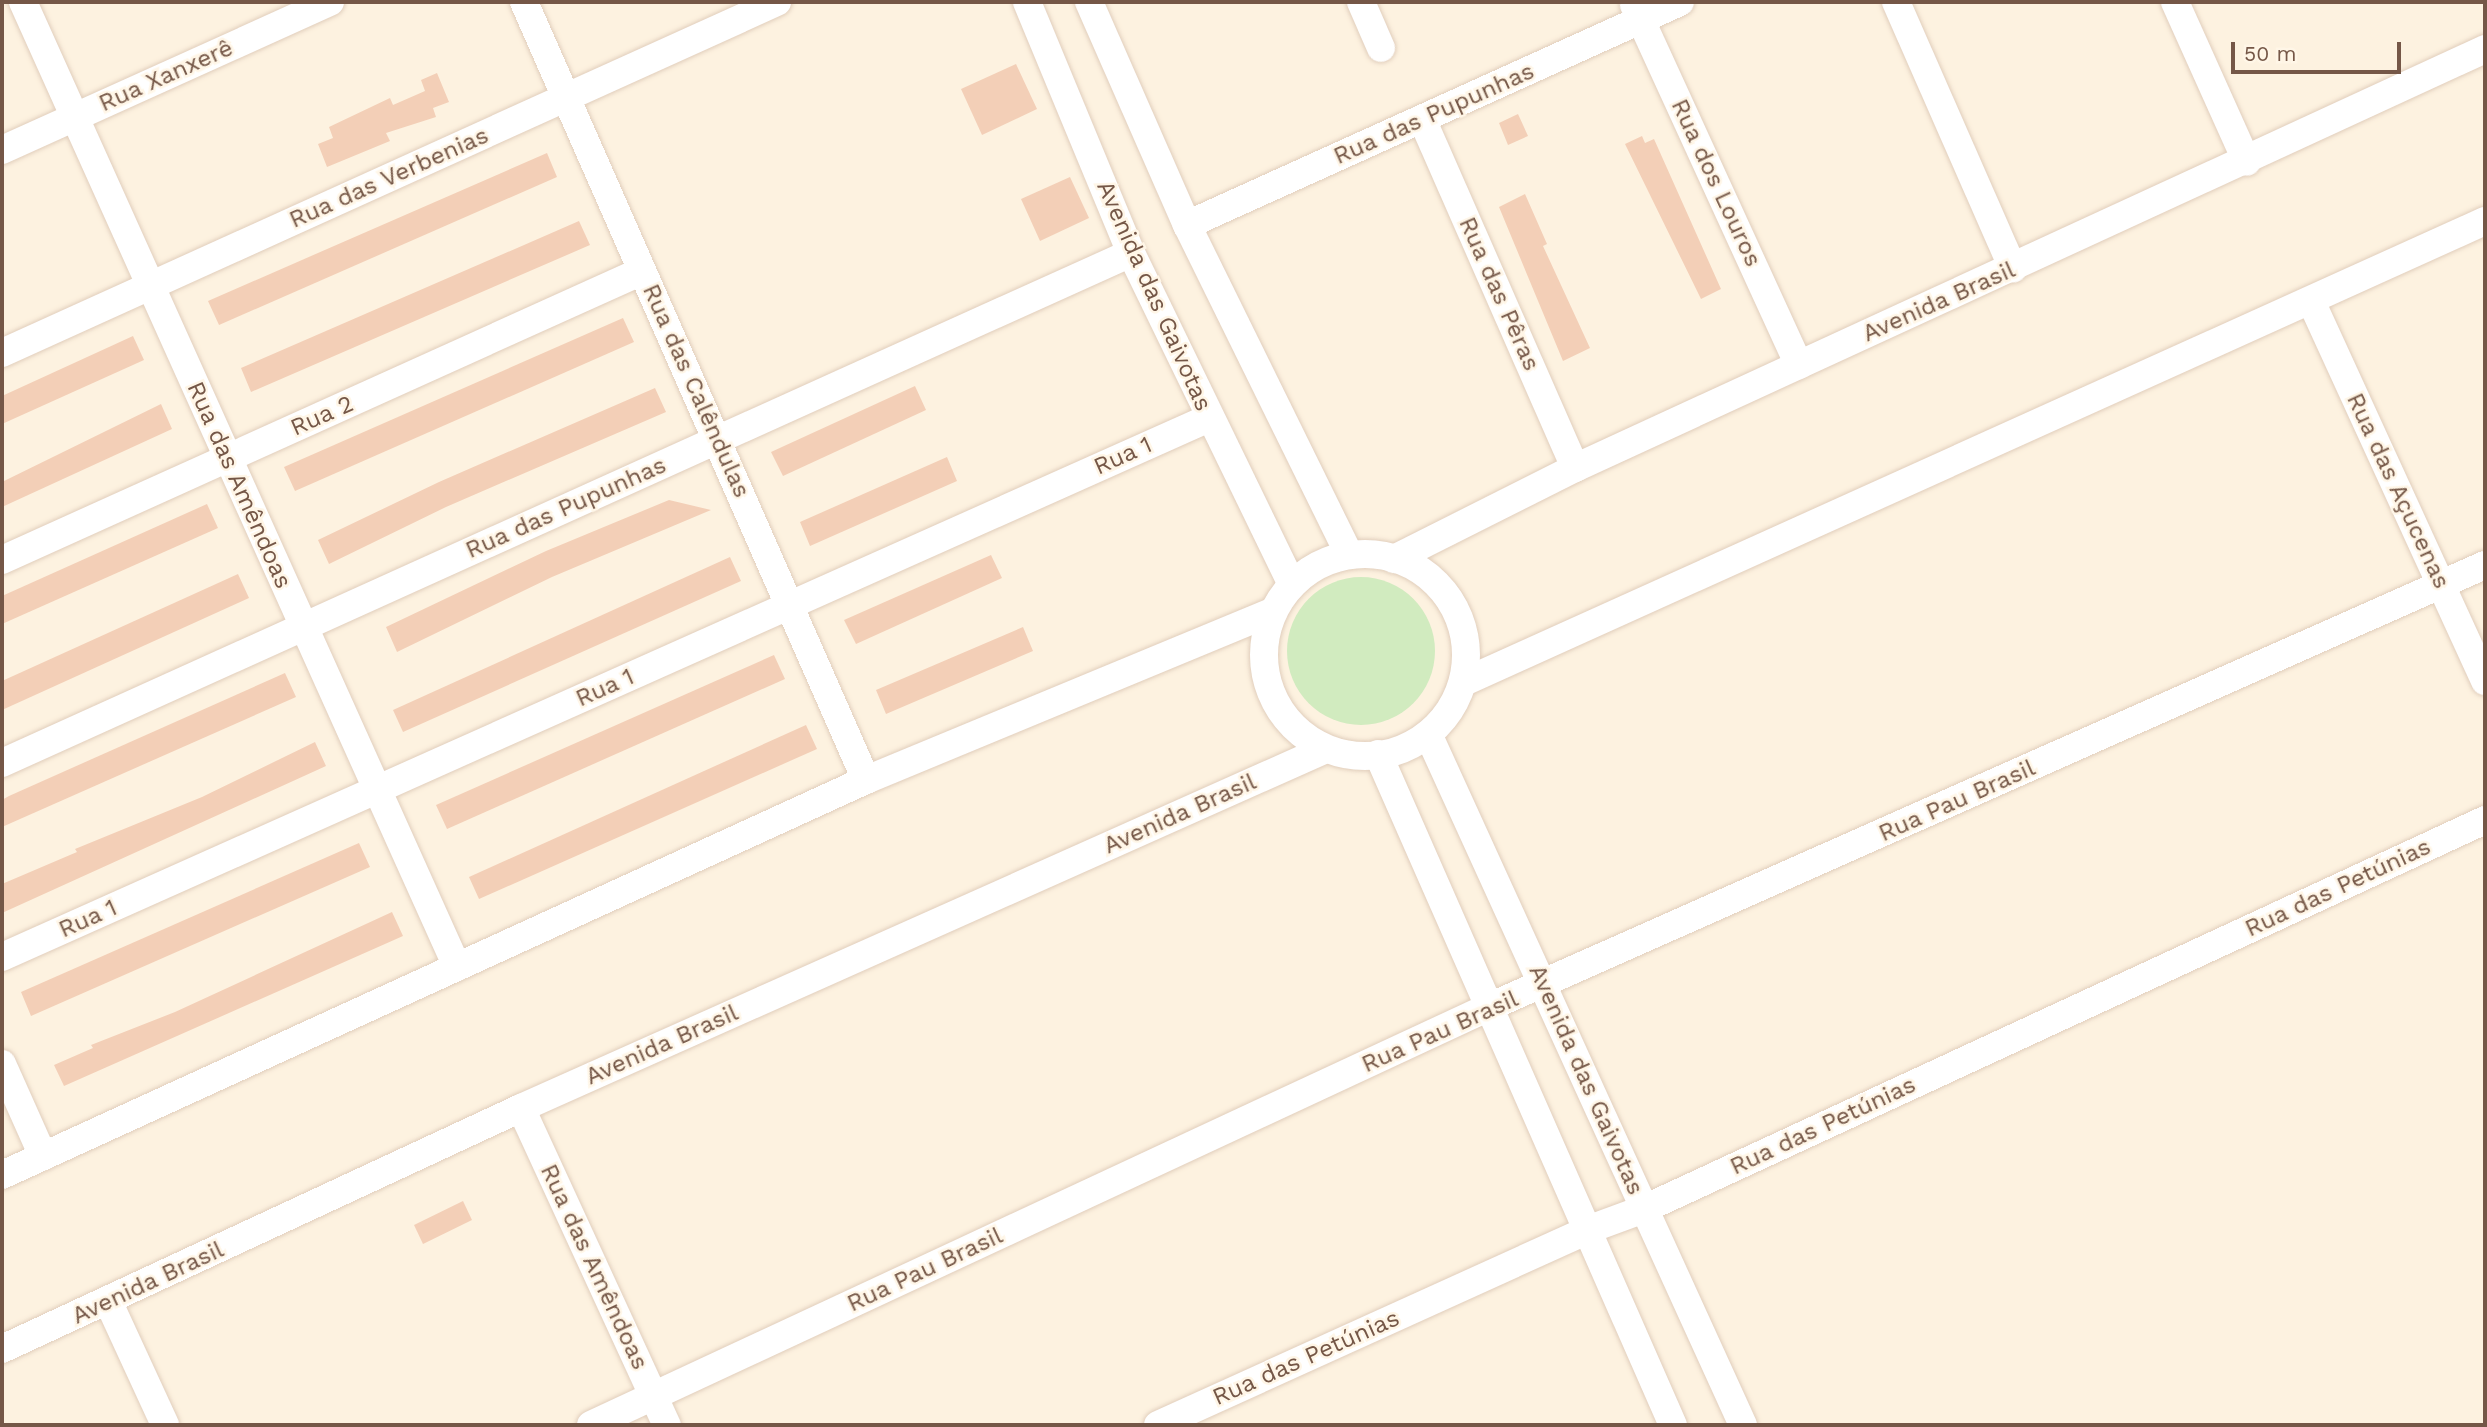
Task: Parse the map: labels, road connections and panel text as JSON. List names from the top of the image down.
{
  "streets": {
    "street": [
      "Rua Xanxerê",
      "Rua das Pupunhas",
      "Rua das Verbenias",
      "Rua dos Louros",
      "Rua das Pêras",
      "Avenida das Gaivotas",
      "Avenida Brasil",
      "Rua das Calêndulas",
      "Rua 2",
      "Rua 1",
      "Rua das Amêndoas",
      "Rua das Açucenas",
      "Rua Pau Brasil",
      "Rua das Petúnias"
    ]
  },
  "crossings": [
    ["Rua Xanxerê", "Rua das Amêndoas"],
    ["Rua das Pupunhas", "Rua dos Louros"],
    ["Rua das Pupunhas", "Rua das Pêras"],
    ["Rua das Pupunhas", "Avenida das Gaivotas"],
    ["Rua das Pupunhas", "Rua das Calêndulas"],
    ["Rua das Pupunhas", "Rua das Amêndoas"],
    ["Rua das Verbenias", "Rua das Calêndulas"],
    ["Rua das Verbenias", "Rua das Amêndoas"],
    ["Rua dos Louros", "Avenida Brasil"],
    ["Rua das Pêras", "Avenida Brasil"],
    ["Avenida das Gaivotas", "Avenida Brasil"],
    ["Avenida das Gaivotas", "Rua 1"],
    ["Avenida das Gaivotas", "Rua Pau Brasil"],
    ["Avenida das Gaivotas", "Rua das Petúnias"],
    ["Avenida Brasil", "Rua das Amêndoas"],
    ["Rua das Calêndulas", "Rua 2"],
    ["Rua das Calêndulas", "Rua 1"],
    ["Rua 2", "Rua das Amêndoas"],
    ["Rua 1", "Rua das Amêndoas"],
    ["Rua das Amêndoas", "Rua Pau Brasil"],
    ["Rua das Açucenas", "Rua Pau Brasil"]
  ],
  "scale_bar": "50 m"
}
